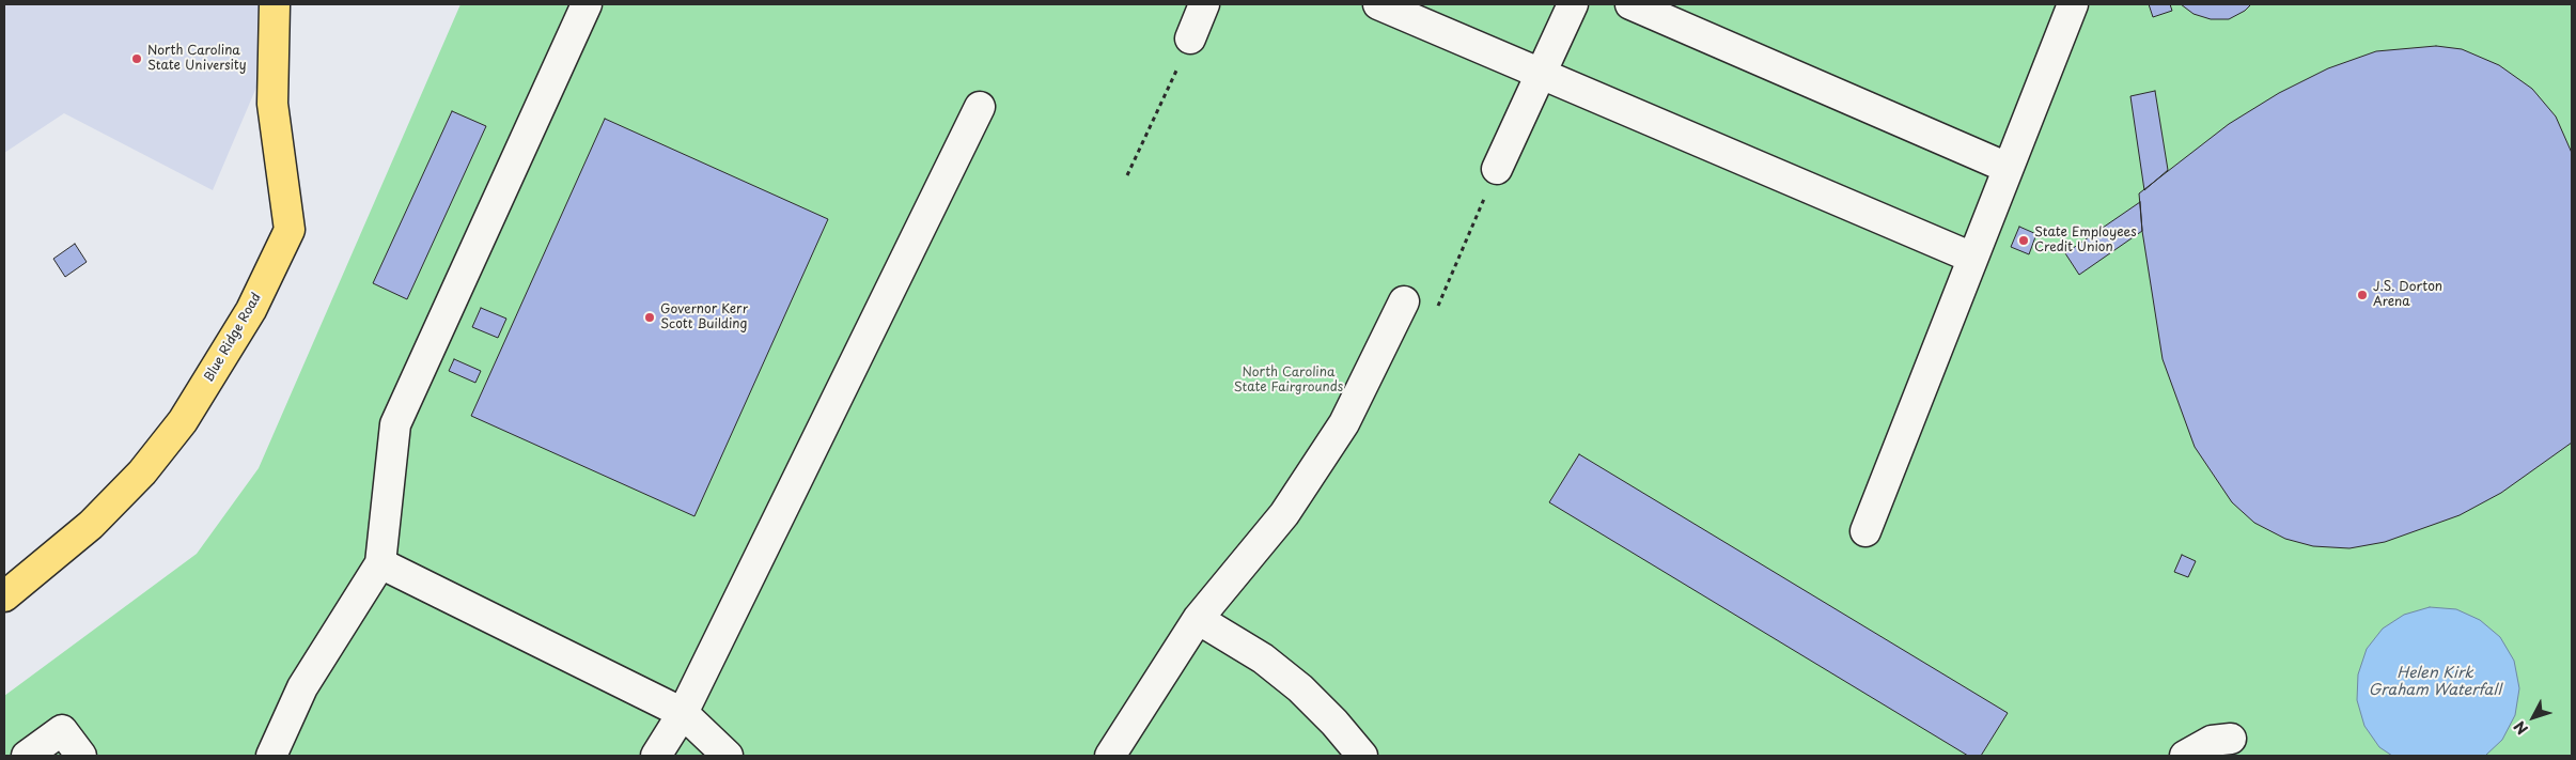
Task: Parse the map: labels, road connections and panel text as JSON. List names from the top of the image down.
{
  "streets": {
    "main road": ["Blue Ridge Road"]
  },
  "water": ["Helen Kirk Graham Waterfall"],
  "parks": ["North Carolina State Fairgrounds"],
  "places": [
    "North Carolina State University",
    "State Employees Credit Union",
    "J.S. Dorton Arena",
    "Governor Kerr Scott Building"
  ],
  "north": "bottom left"
}
